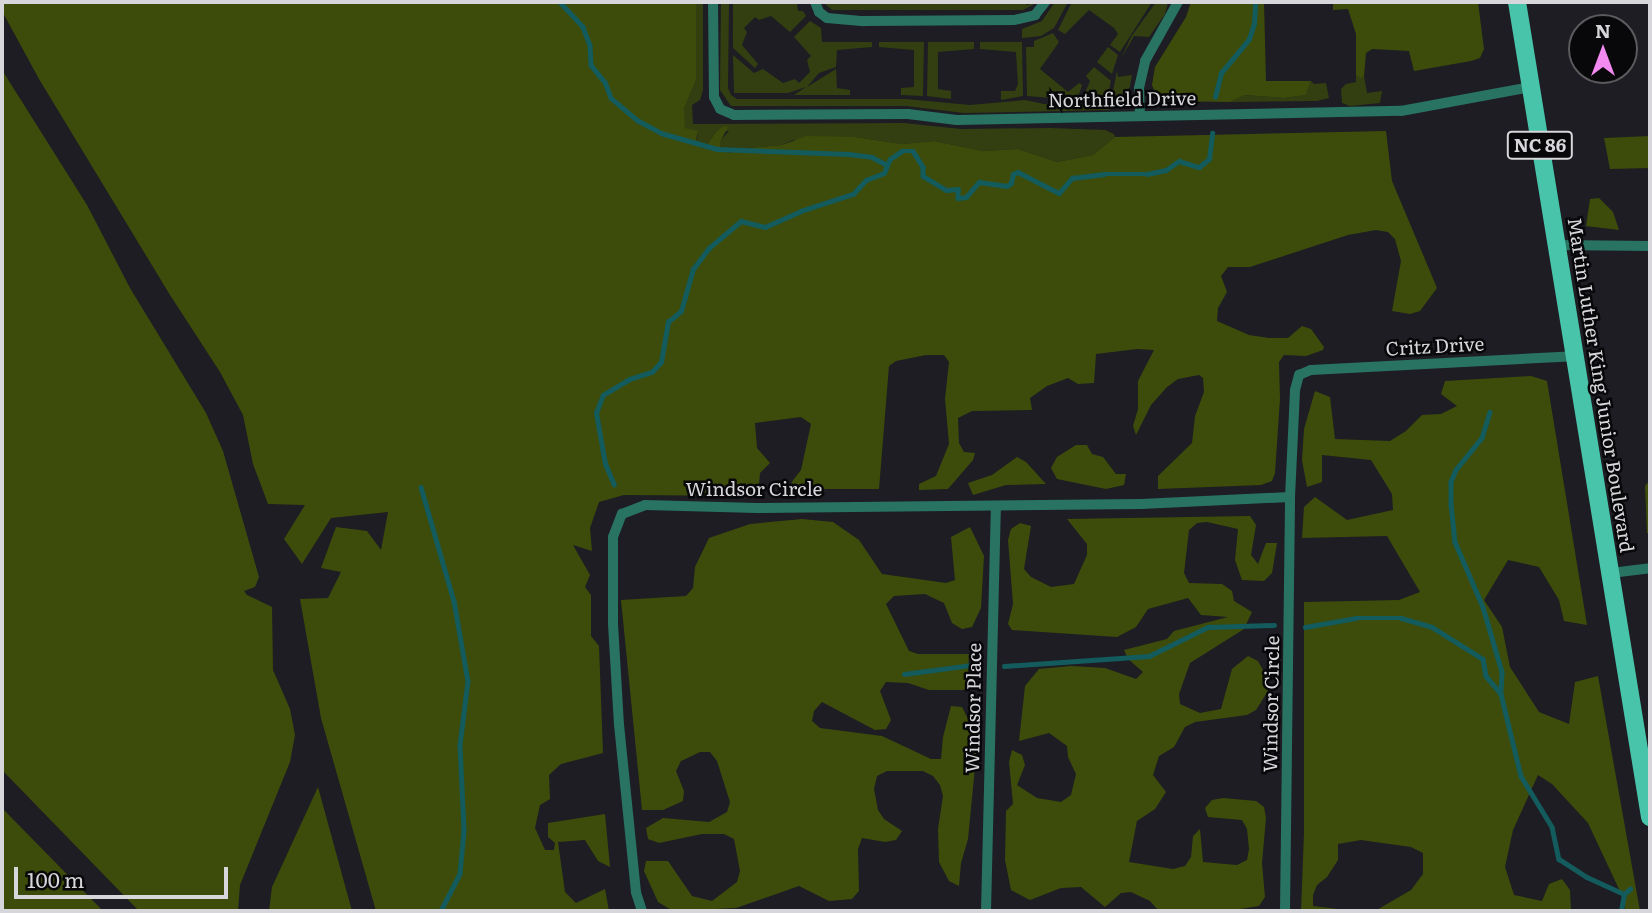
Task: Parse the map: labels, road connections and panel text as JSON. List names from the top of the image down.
{
  "streets": {
    "main road": ["NC 86", "Martin Luther King Junior Boulevard"],
    "street": [
      "Northfield Drive",
      "Critz Drive",
      "Windsor Circle",
      "Windsor Place"
    ]
  },
  "crossings": [
    ["Northfield Drive", "Martin Luther King Junior Boulevard"],
    ["Critz Drive", "Martin Luther King Junior Boulevard"],
    ["Critz Drive", "Windsor Circle"],
    ["Windsor Circle", "Windsor Place"]
  ],
  "scale_bar": "100 m",
  "north": "top"
}
